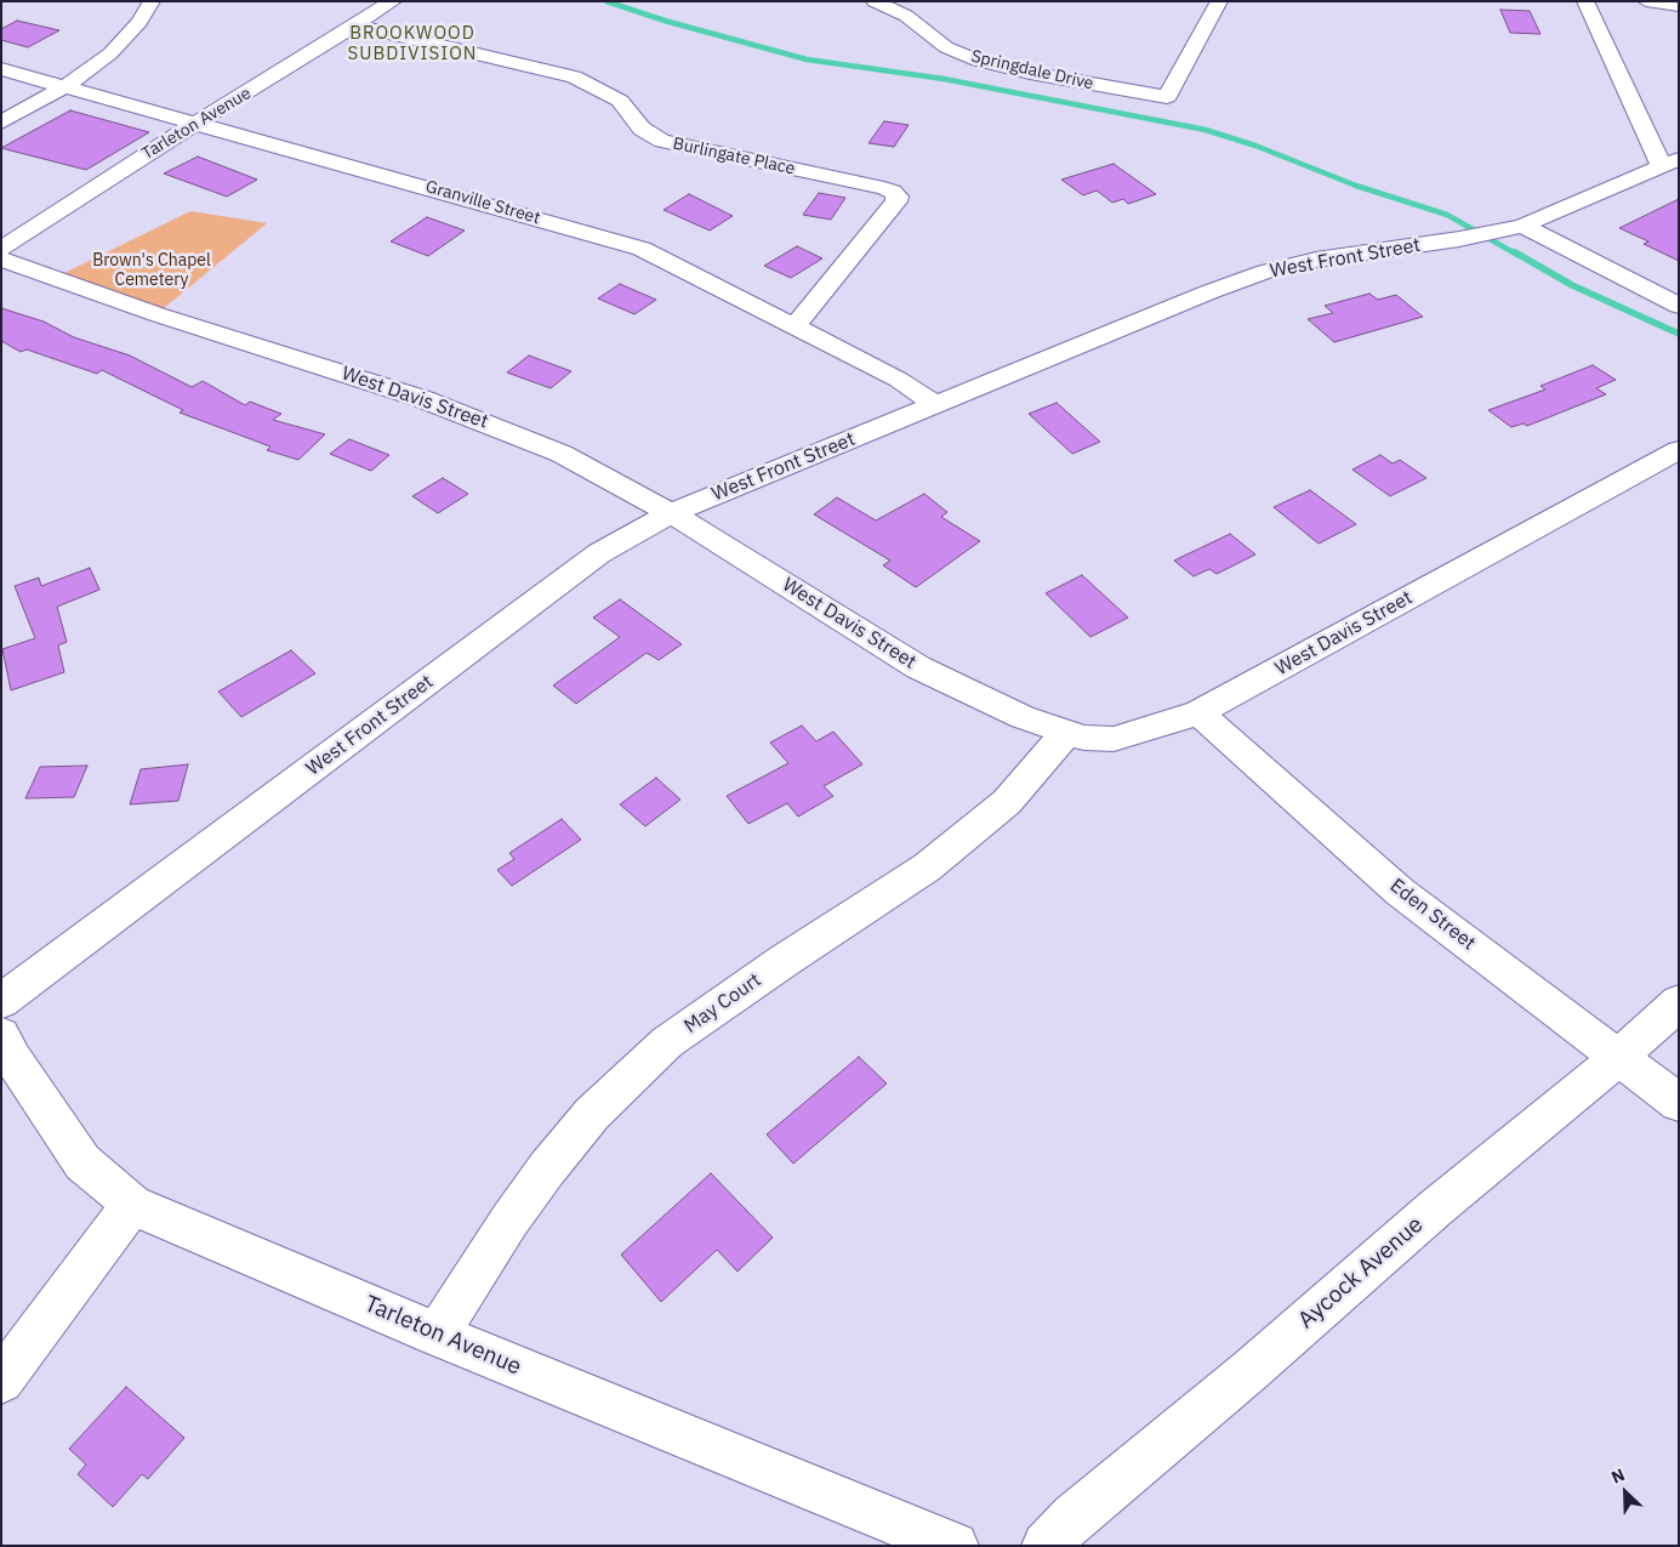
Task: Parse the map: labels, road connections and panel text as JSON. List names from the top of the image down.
{
  "streets": {
    "street": [
      "Springdale Drive",
      "Tarleton Avenue",
      "Burlingate Place",
      "Granville Street",
      "West Front Street",
      "West Davis Street",
      "Eden Street",
      "May Court",
      "Aycock Avenue"
    ]
  },
  "crossings": [
    ["Tarleton Avenue", "Burlingate Place"],
    ["Tarleton Avenue", "Granville Street"],
    ["Tarleton Avenue", "May Court"],
    ["Burlingate Place", "Granville Street"],
    ["Granville Street", "West Front Street"],
    ["West Front Street", "West Davis Street"],
    ["West Davis Street", "Eden Street"],
    ["West Davis Street", "May Court"],
    ["Eden Street", "Aycock Avenue"]
  ],
  "districts": ["BROOKWOOD SUBDIVISION"],
  "parks": ["Brown's Chapel Cemetery"],
  "north": "top left"
}
